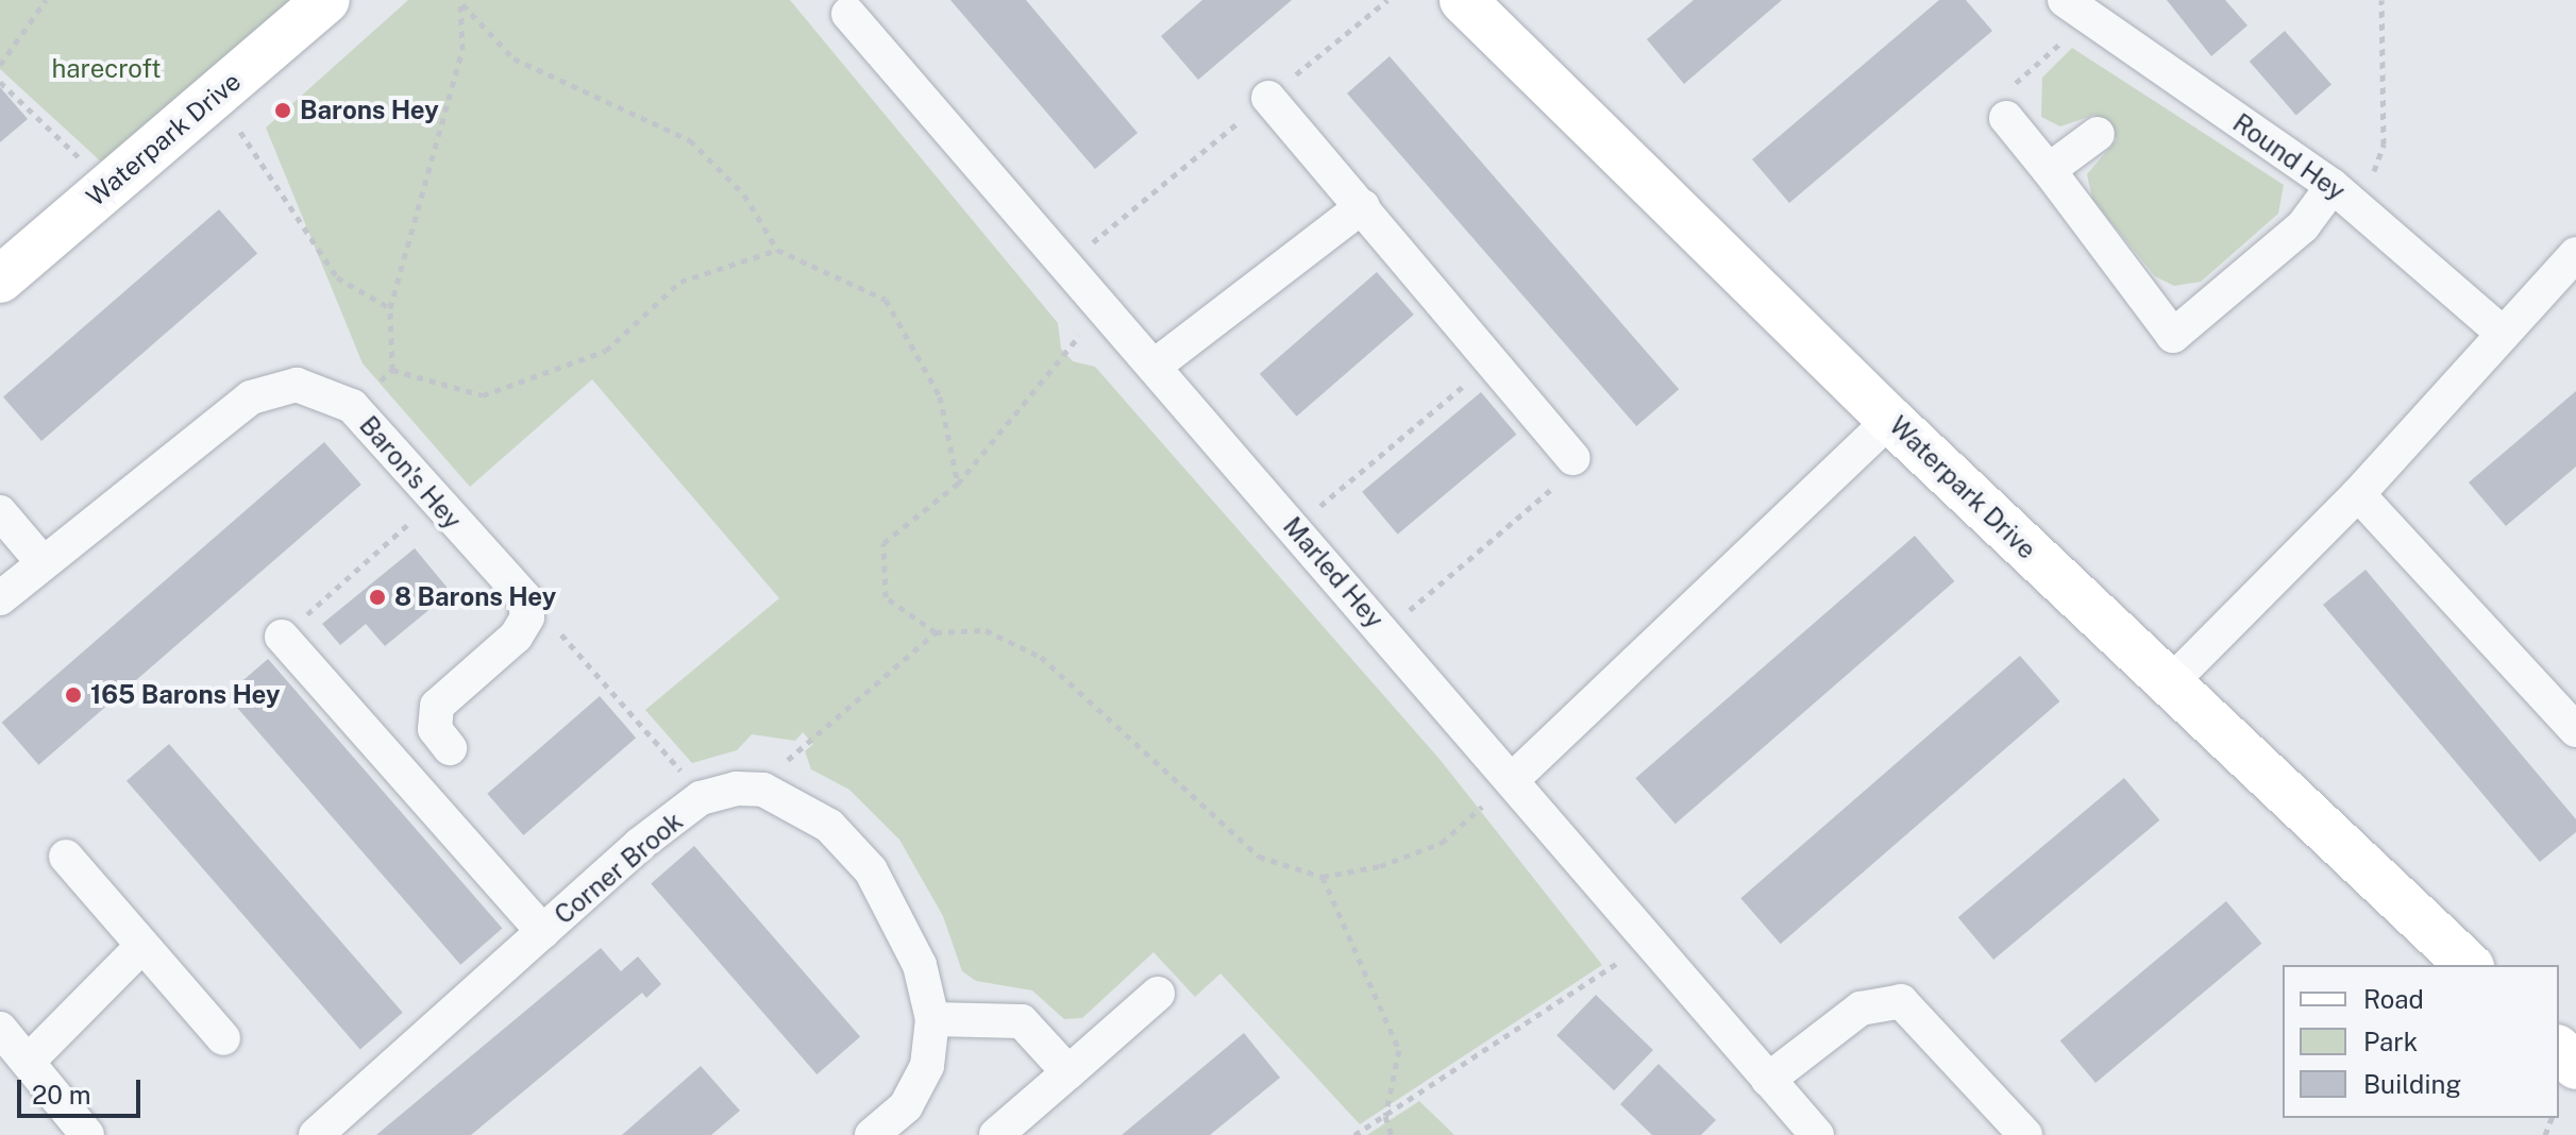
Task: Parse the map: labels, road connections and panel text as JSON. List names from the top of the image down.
{
  "streets": {
    "street": [
      "Waterpark Drive",
      "Round Hey",
      "Baron's Hey",
      "Marled Hey",
      "Corner Brook"
    ]
  },
  "parks": ["harecroft"],
  "places": ["Barons Hey", "8 Barons Hey", "165 Barons Hey"],
  "legend": ["Road", "Park", "Building"],
  "scale_bar": "20 m"
}
